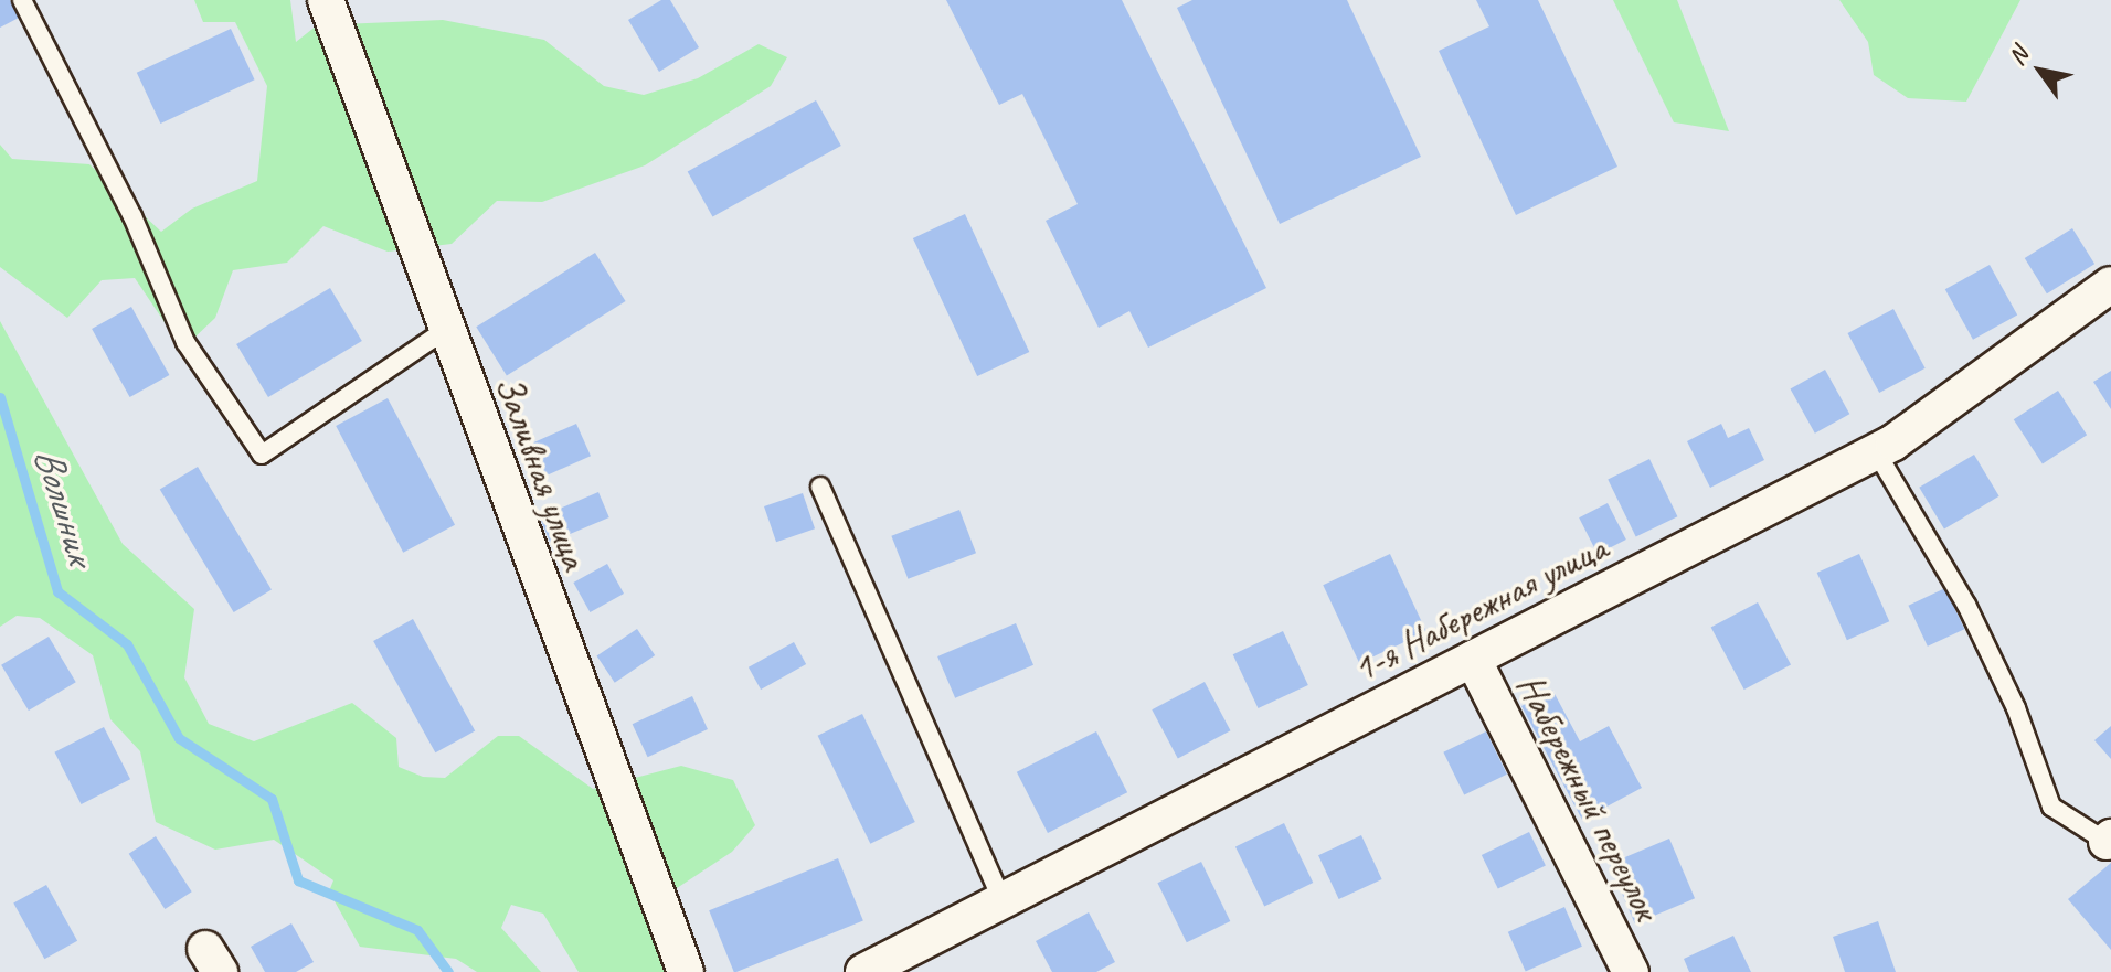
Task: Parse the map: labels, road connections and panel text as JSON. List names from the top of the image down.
{
  "streets": {
    "street": ["Заливная улица", "1-я Набережная улица", "Набережный переулок"]
  },
  "crossings": [
    ["1-я Набережная улица", "Набережный переулок"]
  ],
  "water": ["Волшник"],
  "north": "top left"
}
